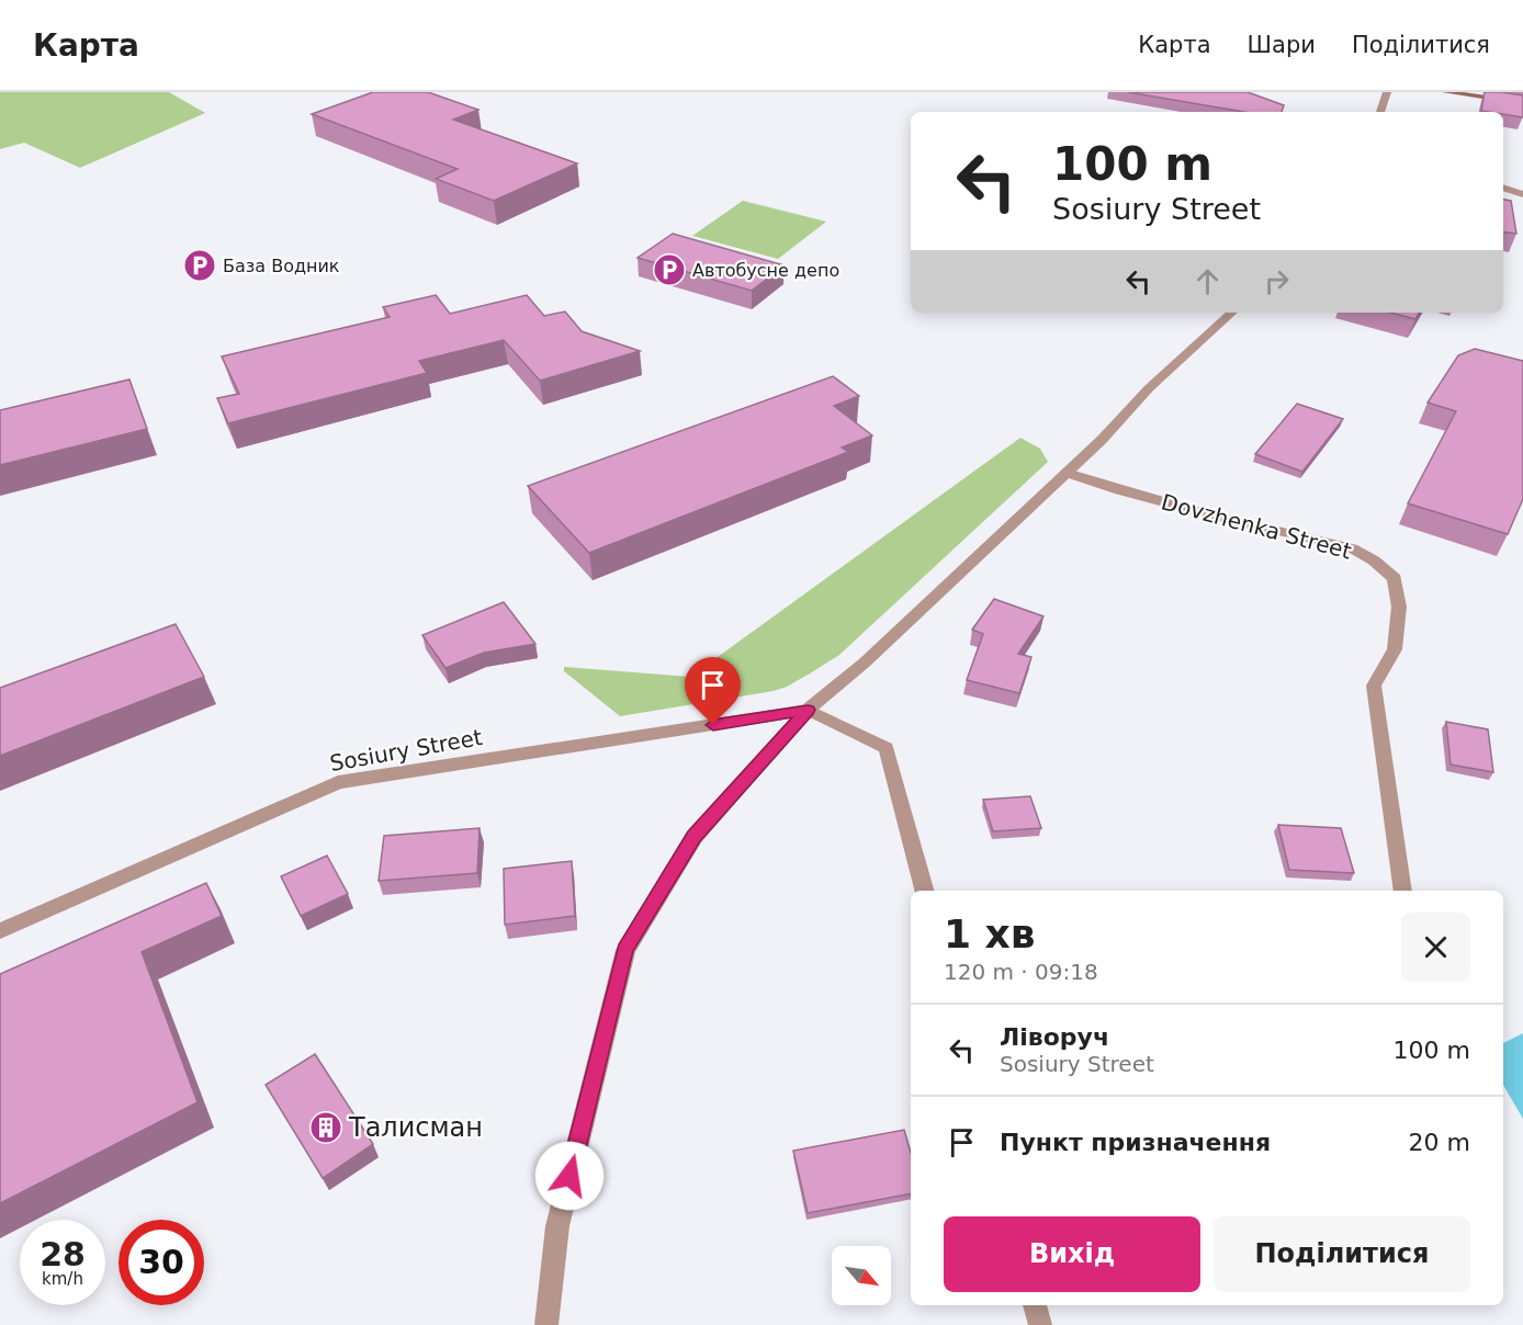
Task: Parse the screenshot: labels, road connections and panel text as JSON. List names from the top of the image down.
{
  "streets": {
    "street": ["Dovzhenka Street", "Sosiury Street"]
  },
  "places": {
    "parking": ["База Водник", "Автобусне депо"],
    "building": ["Талисман"]
  },
  "north": "bottom right",
  "page": {
    "header": "Карта",
    "nav": ["Карта", "Шари", "Поділитися"],
    "turn": ["100 m", "Sosiury Street"],
    "heading": ["1 хв", "120 m · 09:18"],
    "list": [
      {
        "name": "Ліворуч",
        "note": "Sosiury Street",
        "value": "100 m"
      },
      {
        "name": "Пункт призначення",
        "value": "20 m"
      }
    ],
    "buttons": ["Вихід", "Поділитися"],
    "speed": "28 km/h",
    "limit": "30"
  }
}
